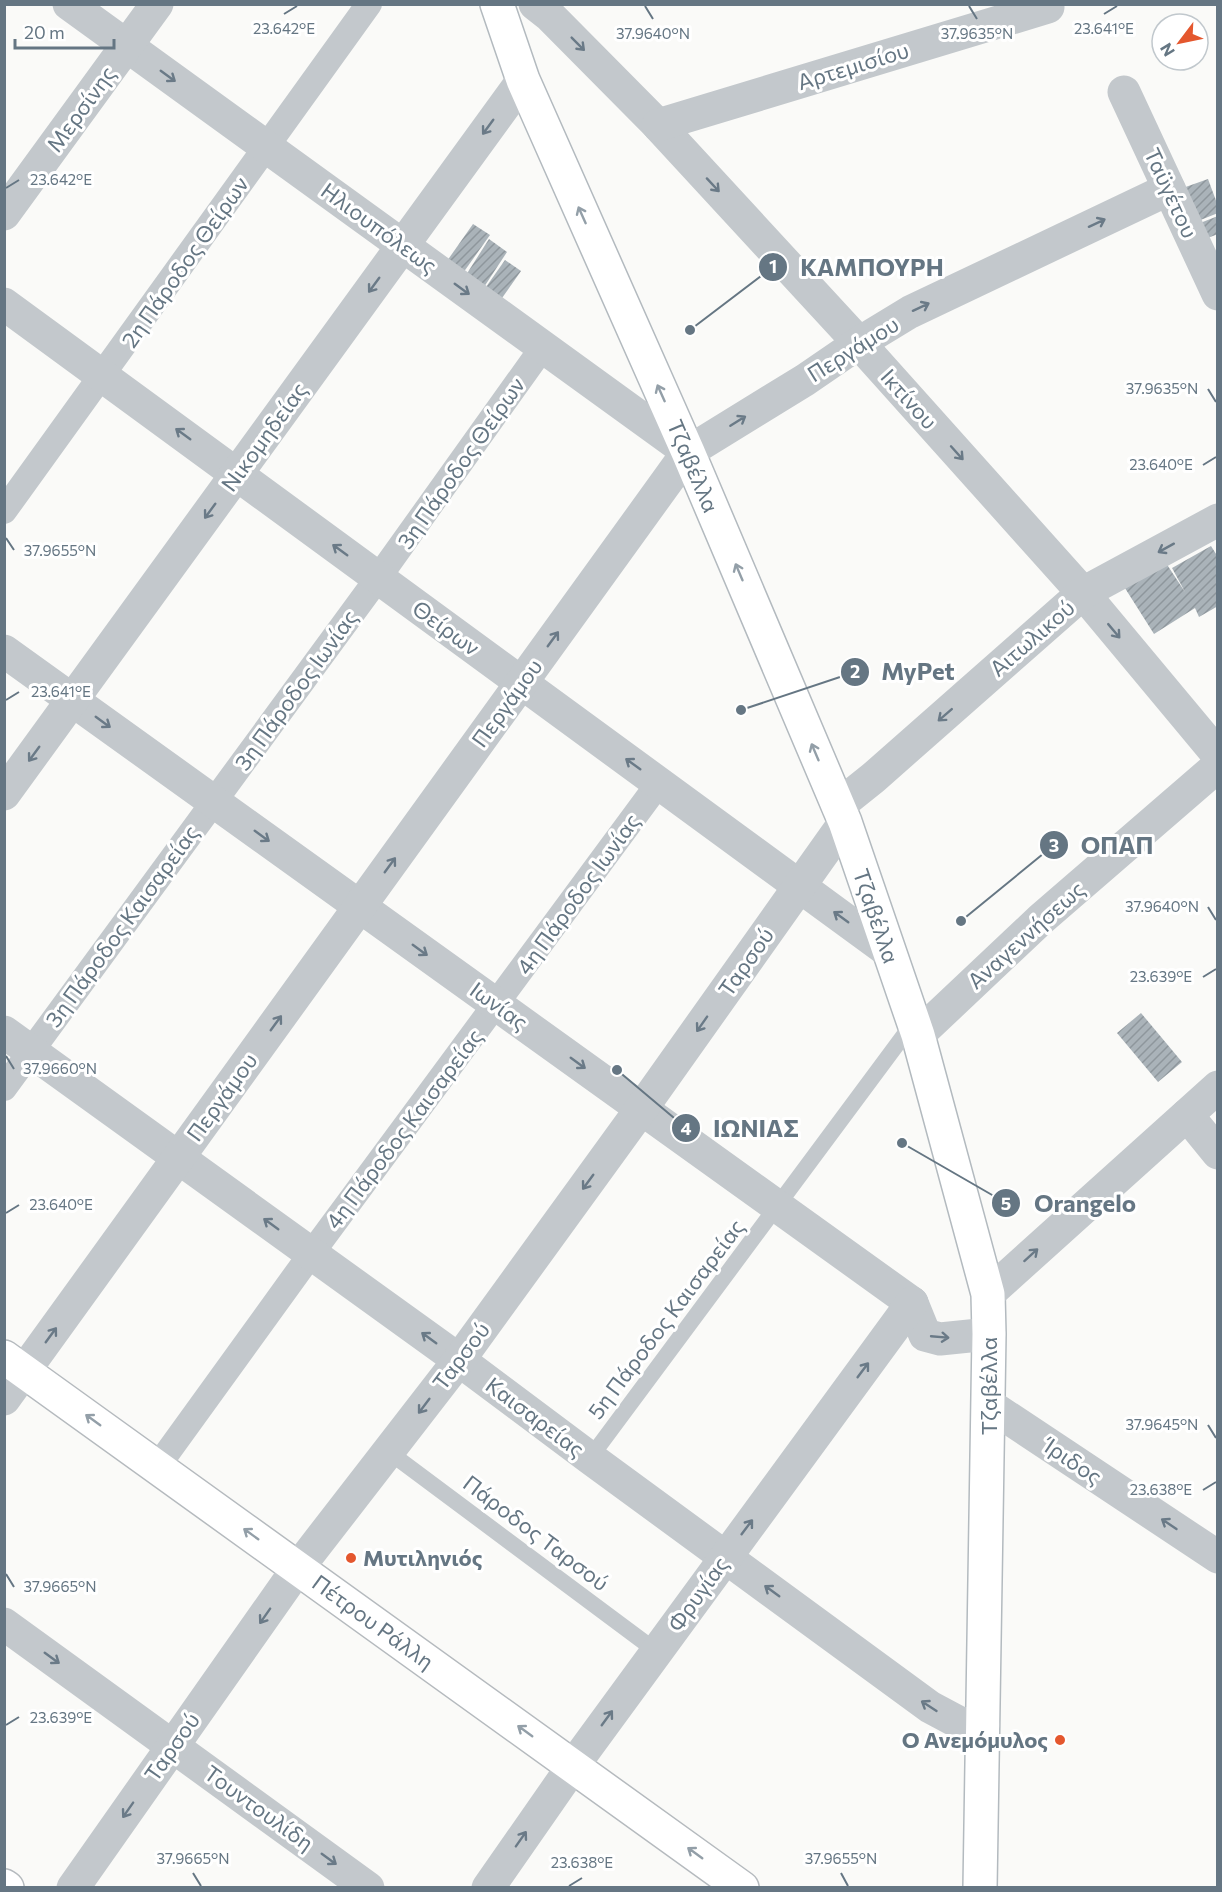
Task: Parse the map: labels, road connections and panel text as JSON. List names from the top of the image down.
{
  "streets": {
    "main road": ["Τζαβέλλα", "Πέτρου Ράλλη"],
    "street": [
      "Αρτεμισίου",
      "Μερσίνης",
      "Ταϋγέτου",
      "Ηλιουπόλεως",
      "2η Πάροδος Θείρων",
      "Περγάμου",
      "Ικτίνου",
      "Νικομηδείας",
      "3η Πάροδος Θείρων",
      "Θείρων",
      "Αιτωλικού",
      "3η Πάροδος Ιωνίας",
      "4η Πάροδος Ιωνίας",
      "3η Πάροδος Καισαρείας",
      "Αναγεννήσεως",
      "Ταρσού",
      "Ιωνίας",
      "4η Πάροδος Καισαρείας",
      "Καισαρείας",
      "Ίριδος",
      "Φρυγίας",
      "Τουντουλίδη"
    ],
    "lane": ["5η Πάροδος Καισαρείας", "Πάροδος Ταρσού"]
  },
  "crossings": [
    ["Αρτεμισίου", "Ικτίνου"],
    ["Μερσίνης", "Ηλιουπόλεως"],
    ["Ταϋγέτου", "Περγάμου"],
    ["Ηλιουπόλεως", "2η Πάροδος Θείρων"],
    ["Ηλιουπόλεως", "Περγάμου"],
    ["Ηλιουπόλεως", "Νικομηδείας"],
    ["Ηλιουπόλεως", "3η Πάροδος Θείρων"],
    ["Ηλιουπόλεως", "Τζαβέλλα"],
    ["2η Πάροδος Θείρων", "Θείρων"],
    ["Περγάμου", "Ικτίνου"],
    ["Περγάμου", "Τζαβέλλα"],
    ["Περγάμου", "Θείρων"],
    ["Περγάμου", "Ιωνίας"],
    ["Περγάμου", "Καισαρείας"],
    ["Περγάμου", "Πέτρου Ράλλη"],
    ["Ικτίνου", "Αιτωλικού"],
    ["Νικομηδείας", "Τζαβέλλα"],
    ["Νικομηδείας", "Θείρων"],
    ["Νικομηδείας", "Ιωνίας"],
    ["3η Πάροδος Θείρων", "Θείρων"],
    ["3η Πάροδος Θείρων", "3η Πάροδος Ιωνίας"],
    ["Τζαβέλλα", "Θείρων"],
    ["Τζαβέλλα", "Αιτωλικού"],
    ["Τζαβέλλα", "Αναγεννήσεως"],
    ["Τζαβέλλα", "Ταρσού"],
    ["Τζαβέλλα", "5η Πάροδος Καισαρείας"],
    ["Τζαβέλλα", "Καισαρείας"],
    ["Τζαβέλλα", "Ίριδος"],
    ["Θείρων", "3η Πάροδος Ιωνίας"],
    ["Θείρων", "4η Πάροδος Ιωνίας"],
    ["Θείρων", "Ταρσού"],
    ["Αιτωλικού", "Ταρσού"],
    ["3η Πάροδος Ιωνίας", "3η Πάροδος Καισαρείας"],
    ["3η Πάροδος Ιωνίας", "Ιωνίας"],
    ["4η Πάροδος Ιωνίας", "Ιωνίας"],
    ["4η Πάροδος Ιωνίας", "4η Πάροδος Καισαρείας"],
    ["3η Πάροδος Καισαρείας", "Ιωνίας"],
    ["3η Πάροδος Καισαρείας", "Καισαρείας"],
    ["Αναγεννήσεως", "5η Πάροδος Καισαρείας"],
    ["Ταρσού", "Ιωνίας"],
    ["Ταρσού", "Καισαρείας"],
    ["Ταρσού", "Πάροδος Ταρσού"],
    ["Ταρσού", "Πέτρου Ράλλη"],
    ["Ταρσού", "Τουντουλίδη"],
    ["Ιωνίας", "4η Πάροδος Καισαρείας"],
    ["Ιωνίας", "5η Πάροδος Καισαρείας"],
    ["Ιωνίας", "Φρυγίας"],
    ["4η Πάροδος Καισαρείας", "Καισαρείας"],
    ["4η Πάροδος Καισαρείας", "Πέτρου Ράλλη"],
    ["5η Πάροδος Καισαρείας", "Καισαρείας"],
    ["Καισαρείας", "Φρυγίας"],
    ["Πάροδος Ταρσού", "Φρυγίας"],
    ["Φρυγίας", "Πέτρου Ράλλη"]
  ],
  "one_way": [
    "Ηλιουπόλεως",
    "Περγάμου",
    "Ικτίνου",
    "Νικομηδείας",
    "Τζαβέλλα",
    "Θείρων",
    "Αιτωλικού",
    "Ταρσού",
    "Ιωνίας",
    "Καισαρείας",
    "Ίριδος",
    "Φρυγίας",
    "Πέτρου Ράλλη",
    "Τουντουλίδη"
  ],
  "places": [
    "KAΜΠΟΥΡΗ",
    "MyPet",
    "ΟΠΑΠ",
    "ΙΩΝΙΑΣ",
    "Orangelo",
    "Μυτιληνιός",
    "Ο Ανεμόμυλος"
  ],
  "scale_bar": "20 m",
  "north": "bottom left",
  "coordinates": [
    "23.642°E",
    "23.641°E",
    "37.9640°N",
    "37.9635°N",
    "23.640°E",
    "37.9655°N",
    "23.639°E",
    "37.9660°N",
    "37.9645°N",
    "23.638°E",
    "37.9665°N"
  ]
}
